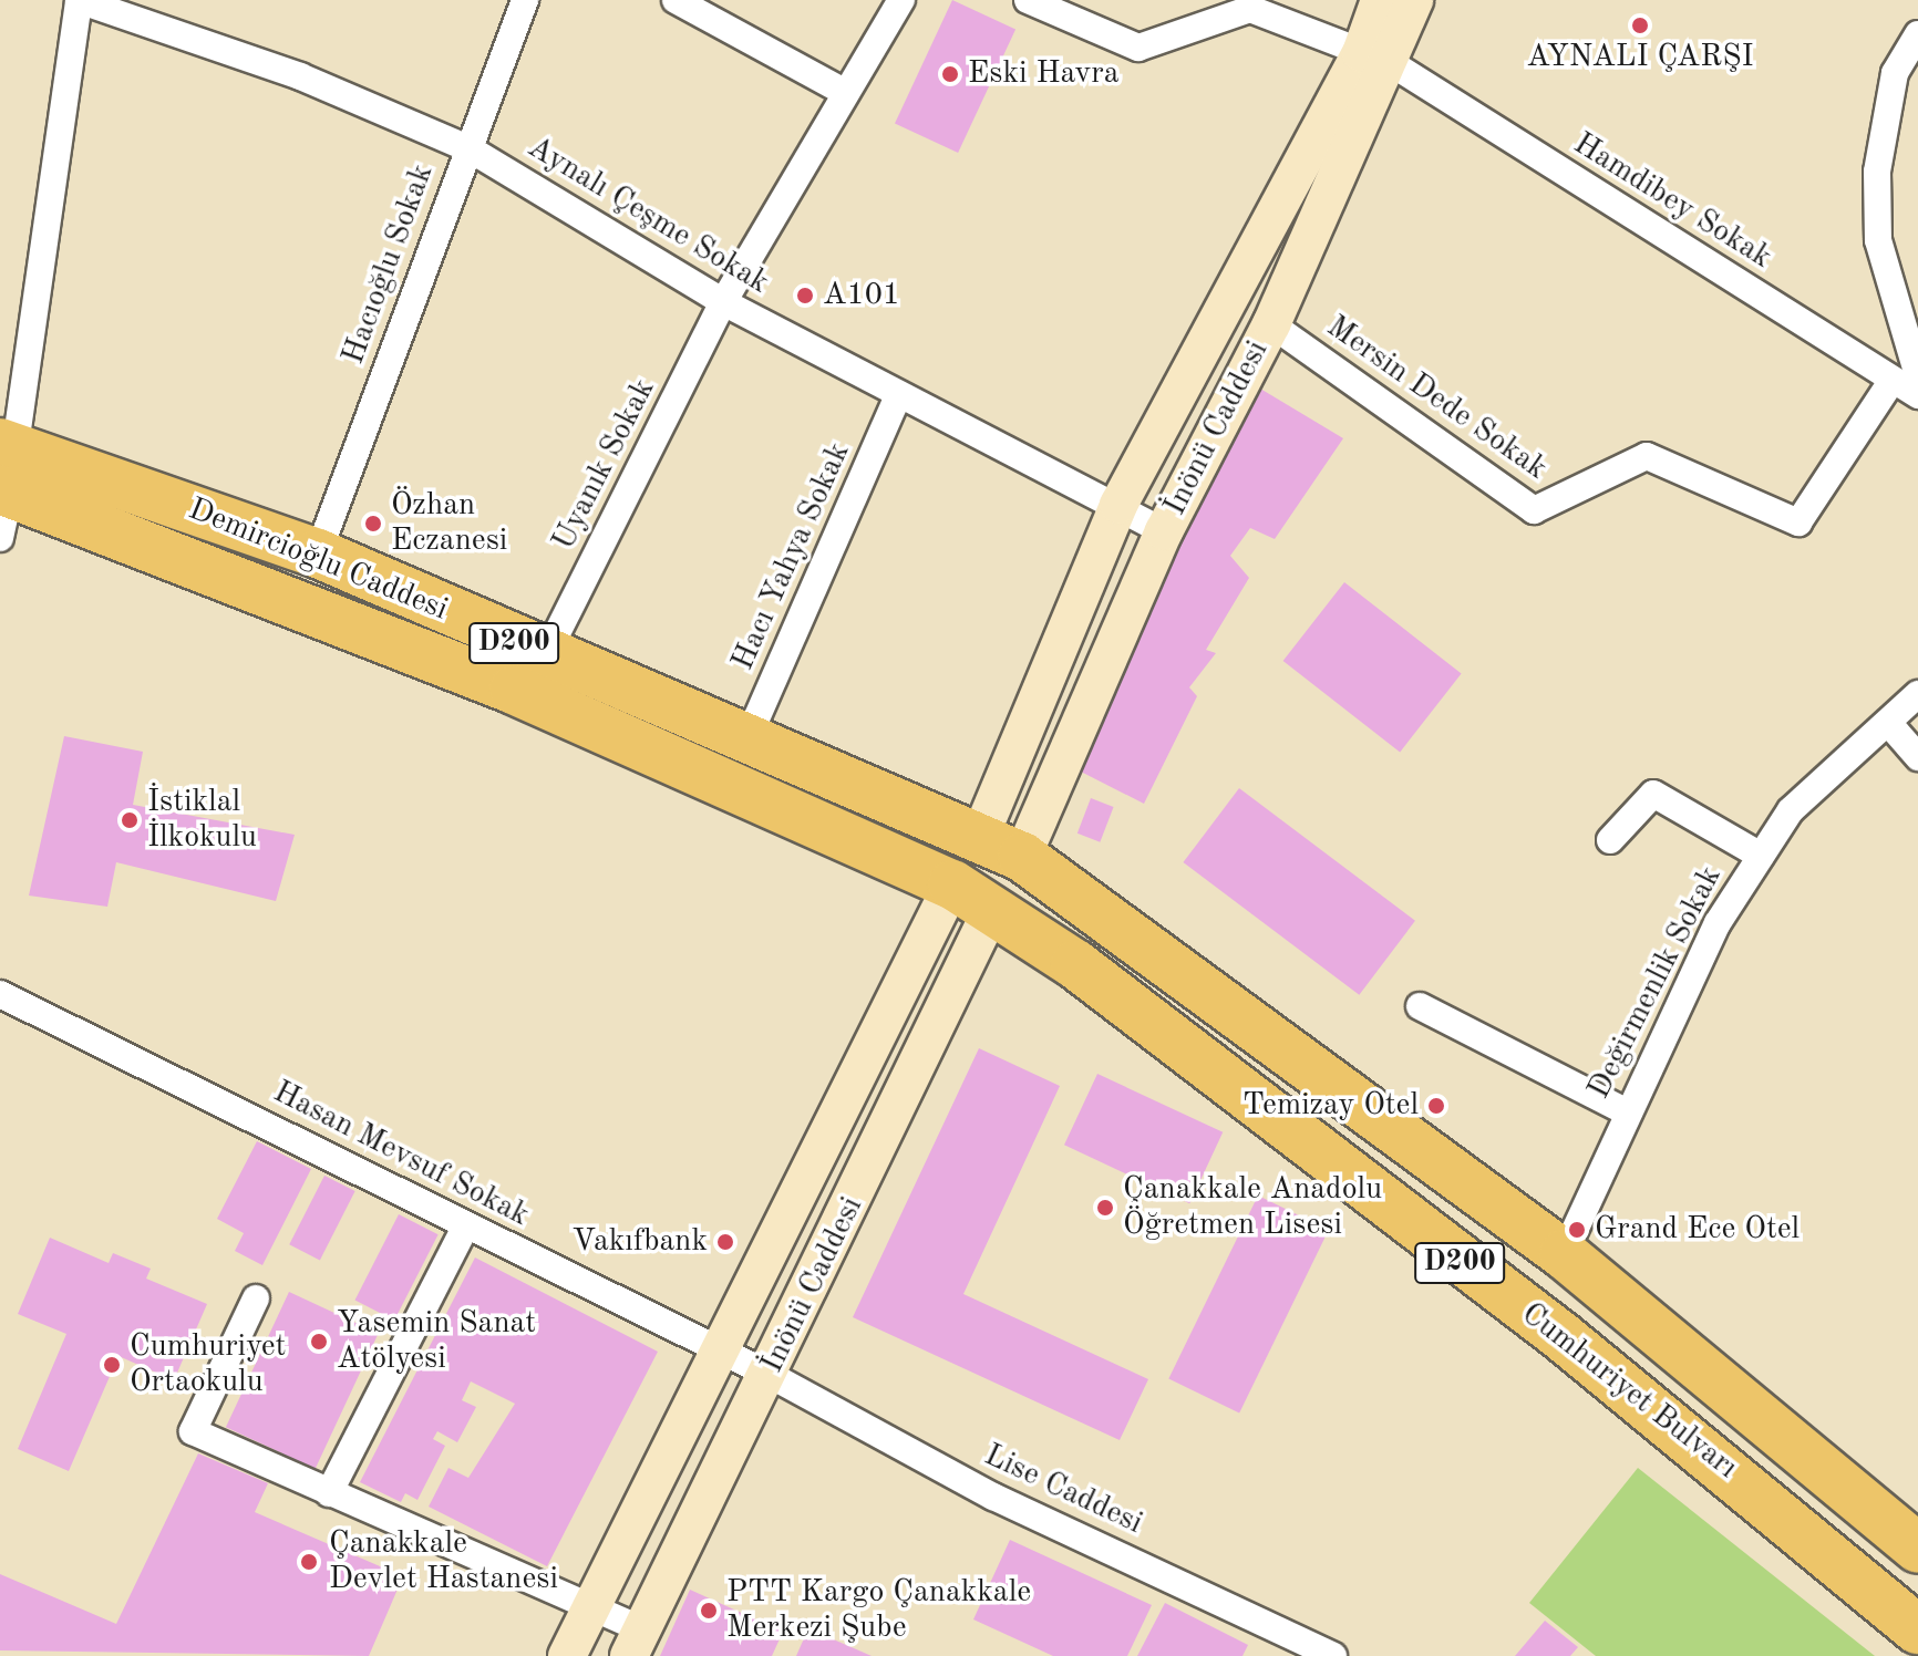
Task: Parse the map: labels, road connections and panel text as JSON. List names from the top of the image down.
{
  "streets": {
    "highway": ["Demircioğlu Caddesi", "D200", "Cumhuriyet Bulvarı"],
    "street": [
      "Hamdibey Sokak",
      "Aynalı Çeşme Sokak",
      "Hacıoğlu Sokak",
      "Mersin Dede Sokak",
      "İnönü Caddesi",
      "Uyanık Sokak",
      "Hacı Yahya Sokak",
      "Değirmenlik Sokak",
      "Hasan Mevsuf Sokak",
      "Lise Caddesi"
    ]
  },
  "crossings": [
    ["Hamdibey Sokak", "Mersin Dede Sokak"],
    ["Hamdibey Sokak", "İnönü Caddesi"],
    ["Aynalı Çeşme Sokak", "Hacıoğlu Sokak"],
    ["Aynalı Çeşme Sokak", "İnönü Caddesi"],
    ["Aynalı Çeşme Sokak", "Uyanık Sokak"],
    ["Aynalı Çeşme Sokak", "Hacı Yahya Sokak"],
    ["Hacıoğlu Sokak", "Demircioğlu Caddesi"],
    ["Mersin Dede Sokak", "İnönü Caddesi"],
    ["İnönü Caddesi", "Demircioğlu Caddesi"],
    ["İnönü Caddesi", "Hasan Mevsuf Sokak"],
    ["İnönü Caddesi", "Cumhuriyet Bulvarı"],
    ["İnönü Caddesi", "Lise Caddesi"],
    ["Uyanık Sokak", "Demircioğlu Caddesi"],
    ["Hacı Yahya Sokak", "Demircioğlu Caddesi"],
    ["Demircioğlu Caddesi", "Cumhuriyet Bulvarı"],
    ["Değirmenlik Sokak", "Cumhuriyet Bulvarı"],
    ["Hasan Mevsuf Sokak", "Lise Caddesi"]
  ],
  "places": [
    "AYNALI ÇARŞI",
    "Eski Havra",
    "A101",
    "Özhan Eczanesi",
    "İstiklal İlkokulu",
    "Temizay Otel",
    "Çanakkale Anadolu Öğretmen Lisesi",
    "Grand Ece Otel",
    "Vakıfbank",
    "Yasemin Sanat Atölyesi",
    "Cumhuriyet Ortaokulu",
    "Çanakkale Devlet Hastanesi",
    "PTT Kargo Çanakkale Merkezi Şube"
  ]
}
